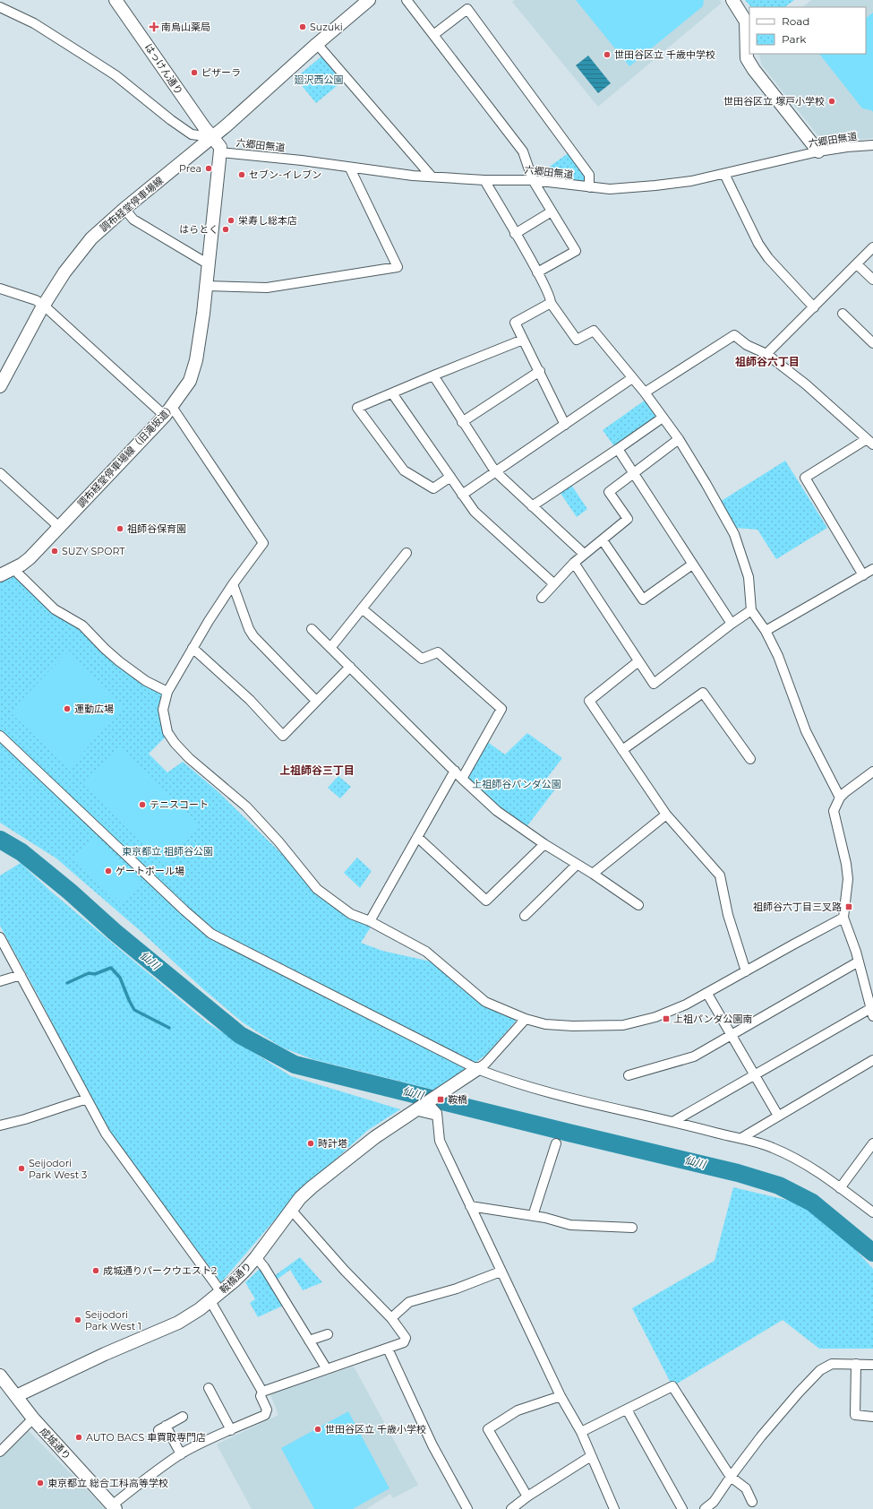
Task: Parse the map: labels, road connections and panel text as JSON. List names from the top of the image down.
{
  "streets": {
    "street": [
      "はっけん通り",
      "六郷田無道",
      "調布経堂停車場線",
      "調布経堂停車場線（旧滝坂道）",
      "鞍橋通り",
      "成城通り"
    ]
  },
  "crossings": [
    ["はっけん通り", "調布経堂停車場線"],
    ["六郷田無道", "調布経堂停車場線（旧滝坂道）"],
    ["鞍橋通り", "成城通り"]
  ],
  "districts": ["祖師谷六丁目", "上祖師谷三丁目"],
  "water": ["仙川"],
  "parks": ["廻沢西公園", "上祖師谷パンダ公園", "東京都立 祖師谷公園"],
  "places": {
    "health": ["南烏山薬局"],
    "other": [
      "Suzuki",
      "世田谷区立 千歳中学校",
      "ピザーラ",
      "世田谷区立 塚戸小学校",
      "Prea",
      "セブン-イレブン",
      "栄寿し総本店",
      "はらとく",
      "祖師谷保育園",
      "SUZY SPORT",
      "運動広場",
      "テニスコート",
      "ゲートボール場",
      "時計塔",
      "Seijodori Park West 3",
      "成城通りパークウエスト2",
      "Seijodori Park West 1",
      "世田谷区立 千歳小学校",
      "AUTO BACS 車買取専門店",
      "東京都立 総合工科高等学校"
    ],
    "transit": ["祖師谷六丁目三叉路", "上祖パンダ公園南", "鞍橋"]
  },
  "legend": ["Road", "Park"]
}
